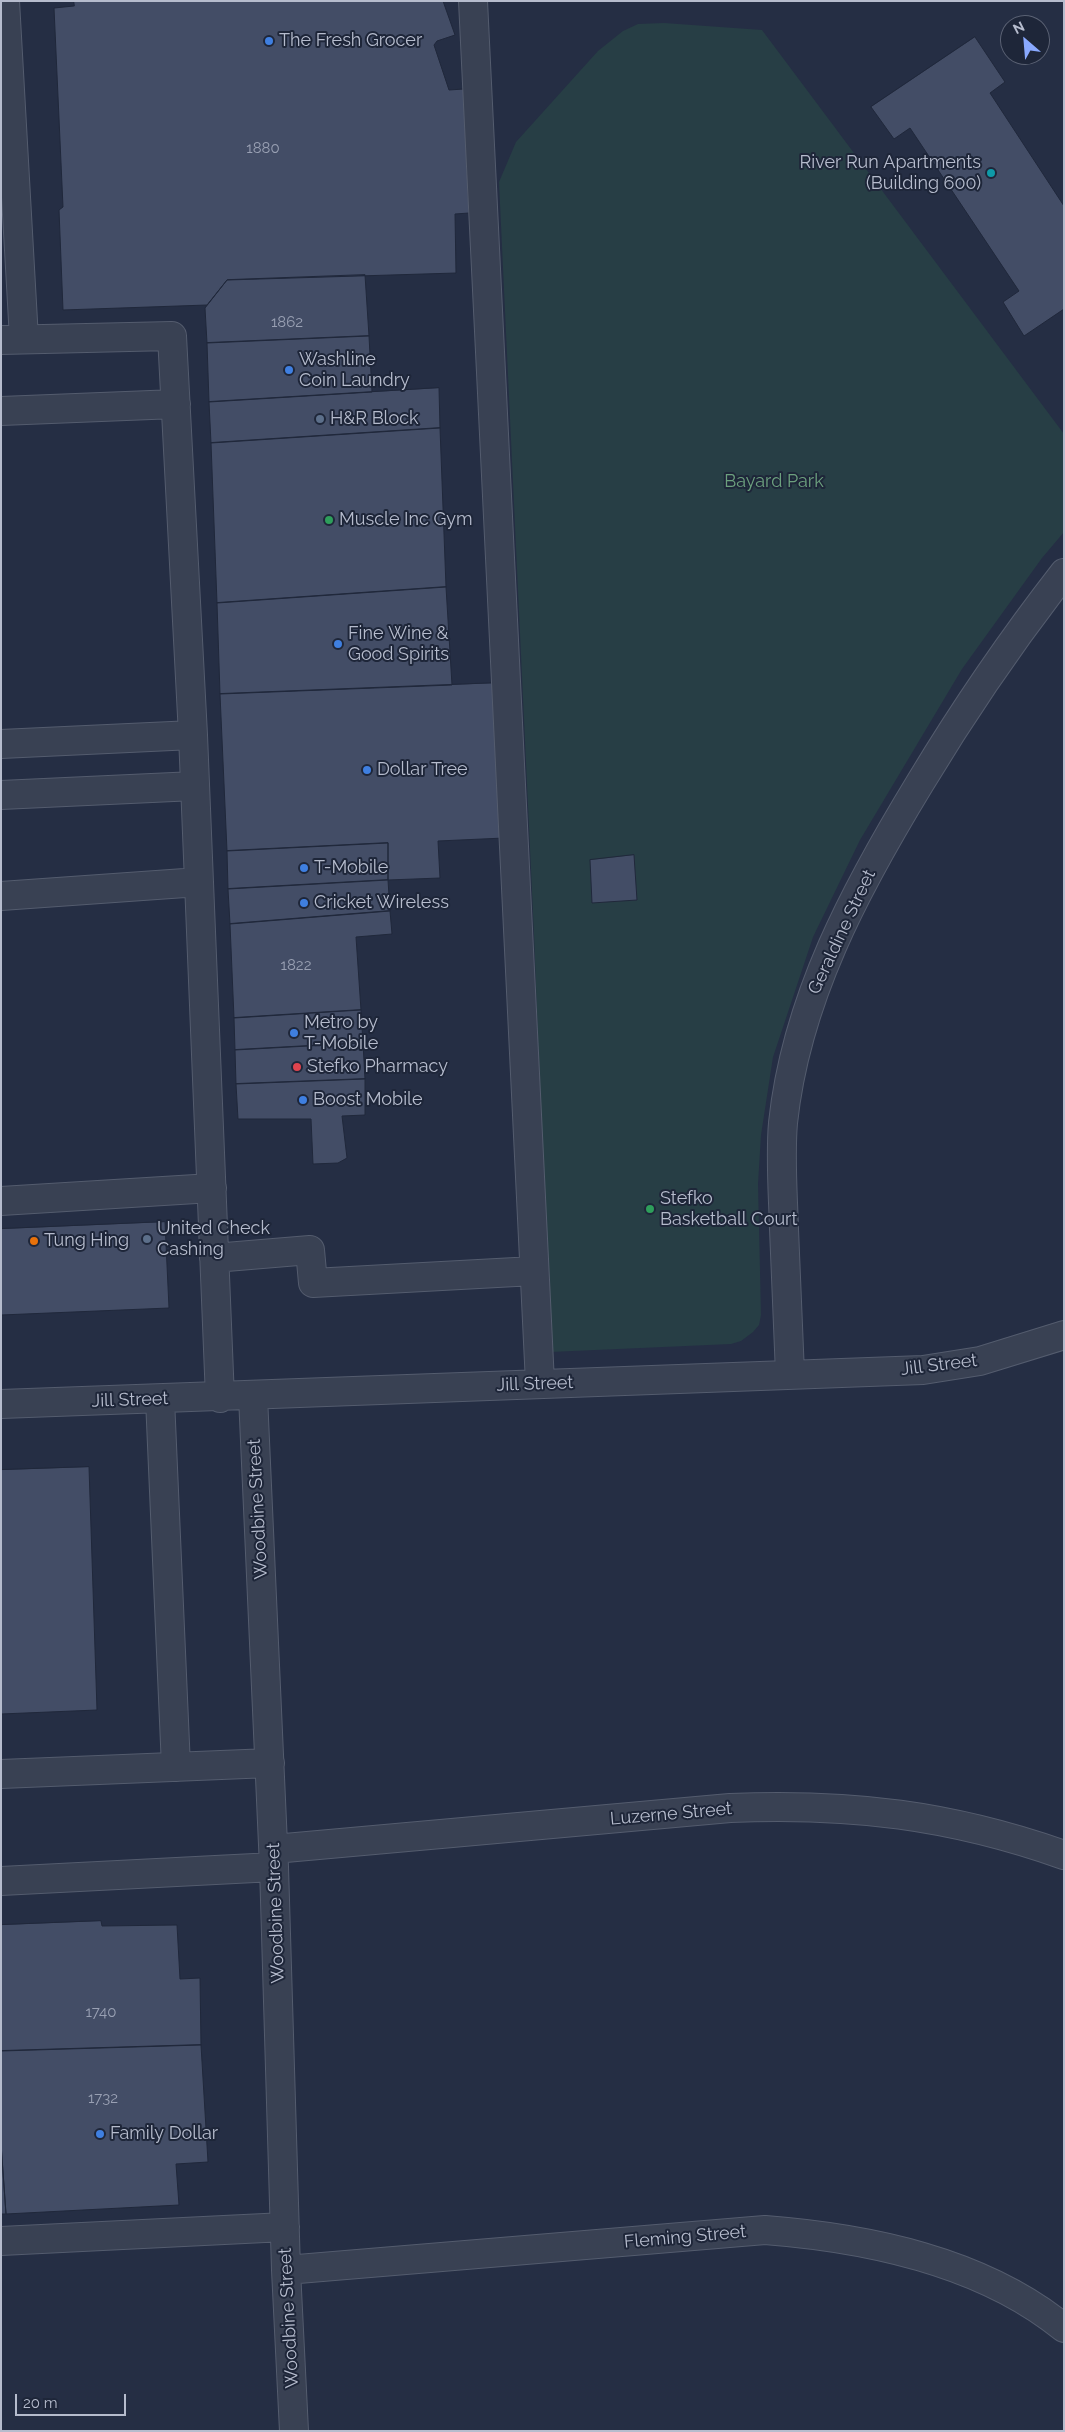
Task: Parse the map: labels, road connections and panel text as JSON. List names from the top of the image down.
{
  "streets": {
    "street": [
      "Geraldine Street",
      "Jill Street",
      "Woodbine Street",
      "Luzerne Street",
      "Fleming Street"
    ]
  },
  "crossings": [
    ["Geraldine Street", "Jill Street"],
    ["Jill Street", "Woodbine Street"],
    ["Woodbine Street", "Luzerne Street"],
    ["Woodbine Street", "Fleming Street"]
  ],
  "parks": ["Bayard Park"],
  "places": [
    "The Fresh Grocer",
    "River Run Apartments (Building 600)",
    "Washline Coin Laundry",
    "H&R Block",
    "Muscle Inc Gym",
    "Fine Wine & Good Spirits",
    "Dollar Tree",
    "T-Mobile",
    "Cricket Wireless",
    "Metro by T-Mobile",
    "Stefko Pharmacy",
    "Boost Mobile",
    "Stefko Basketball Court",
    "United Check Cashing",
    "Tung Hing",
    "Family Dollar"
  ],
  "house_numbers": [
    "1880",
    "1862",
    "1822",
    "1740",
    "1732"
  ],
  "scale_bar": "20 m",
  "north": "top left"
}
